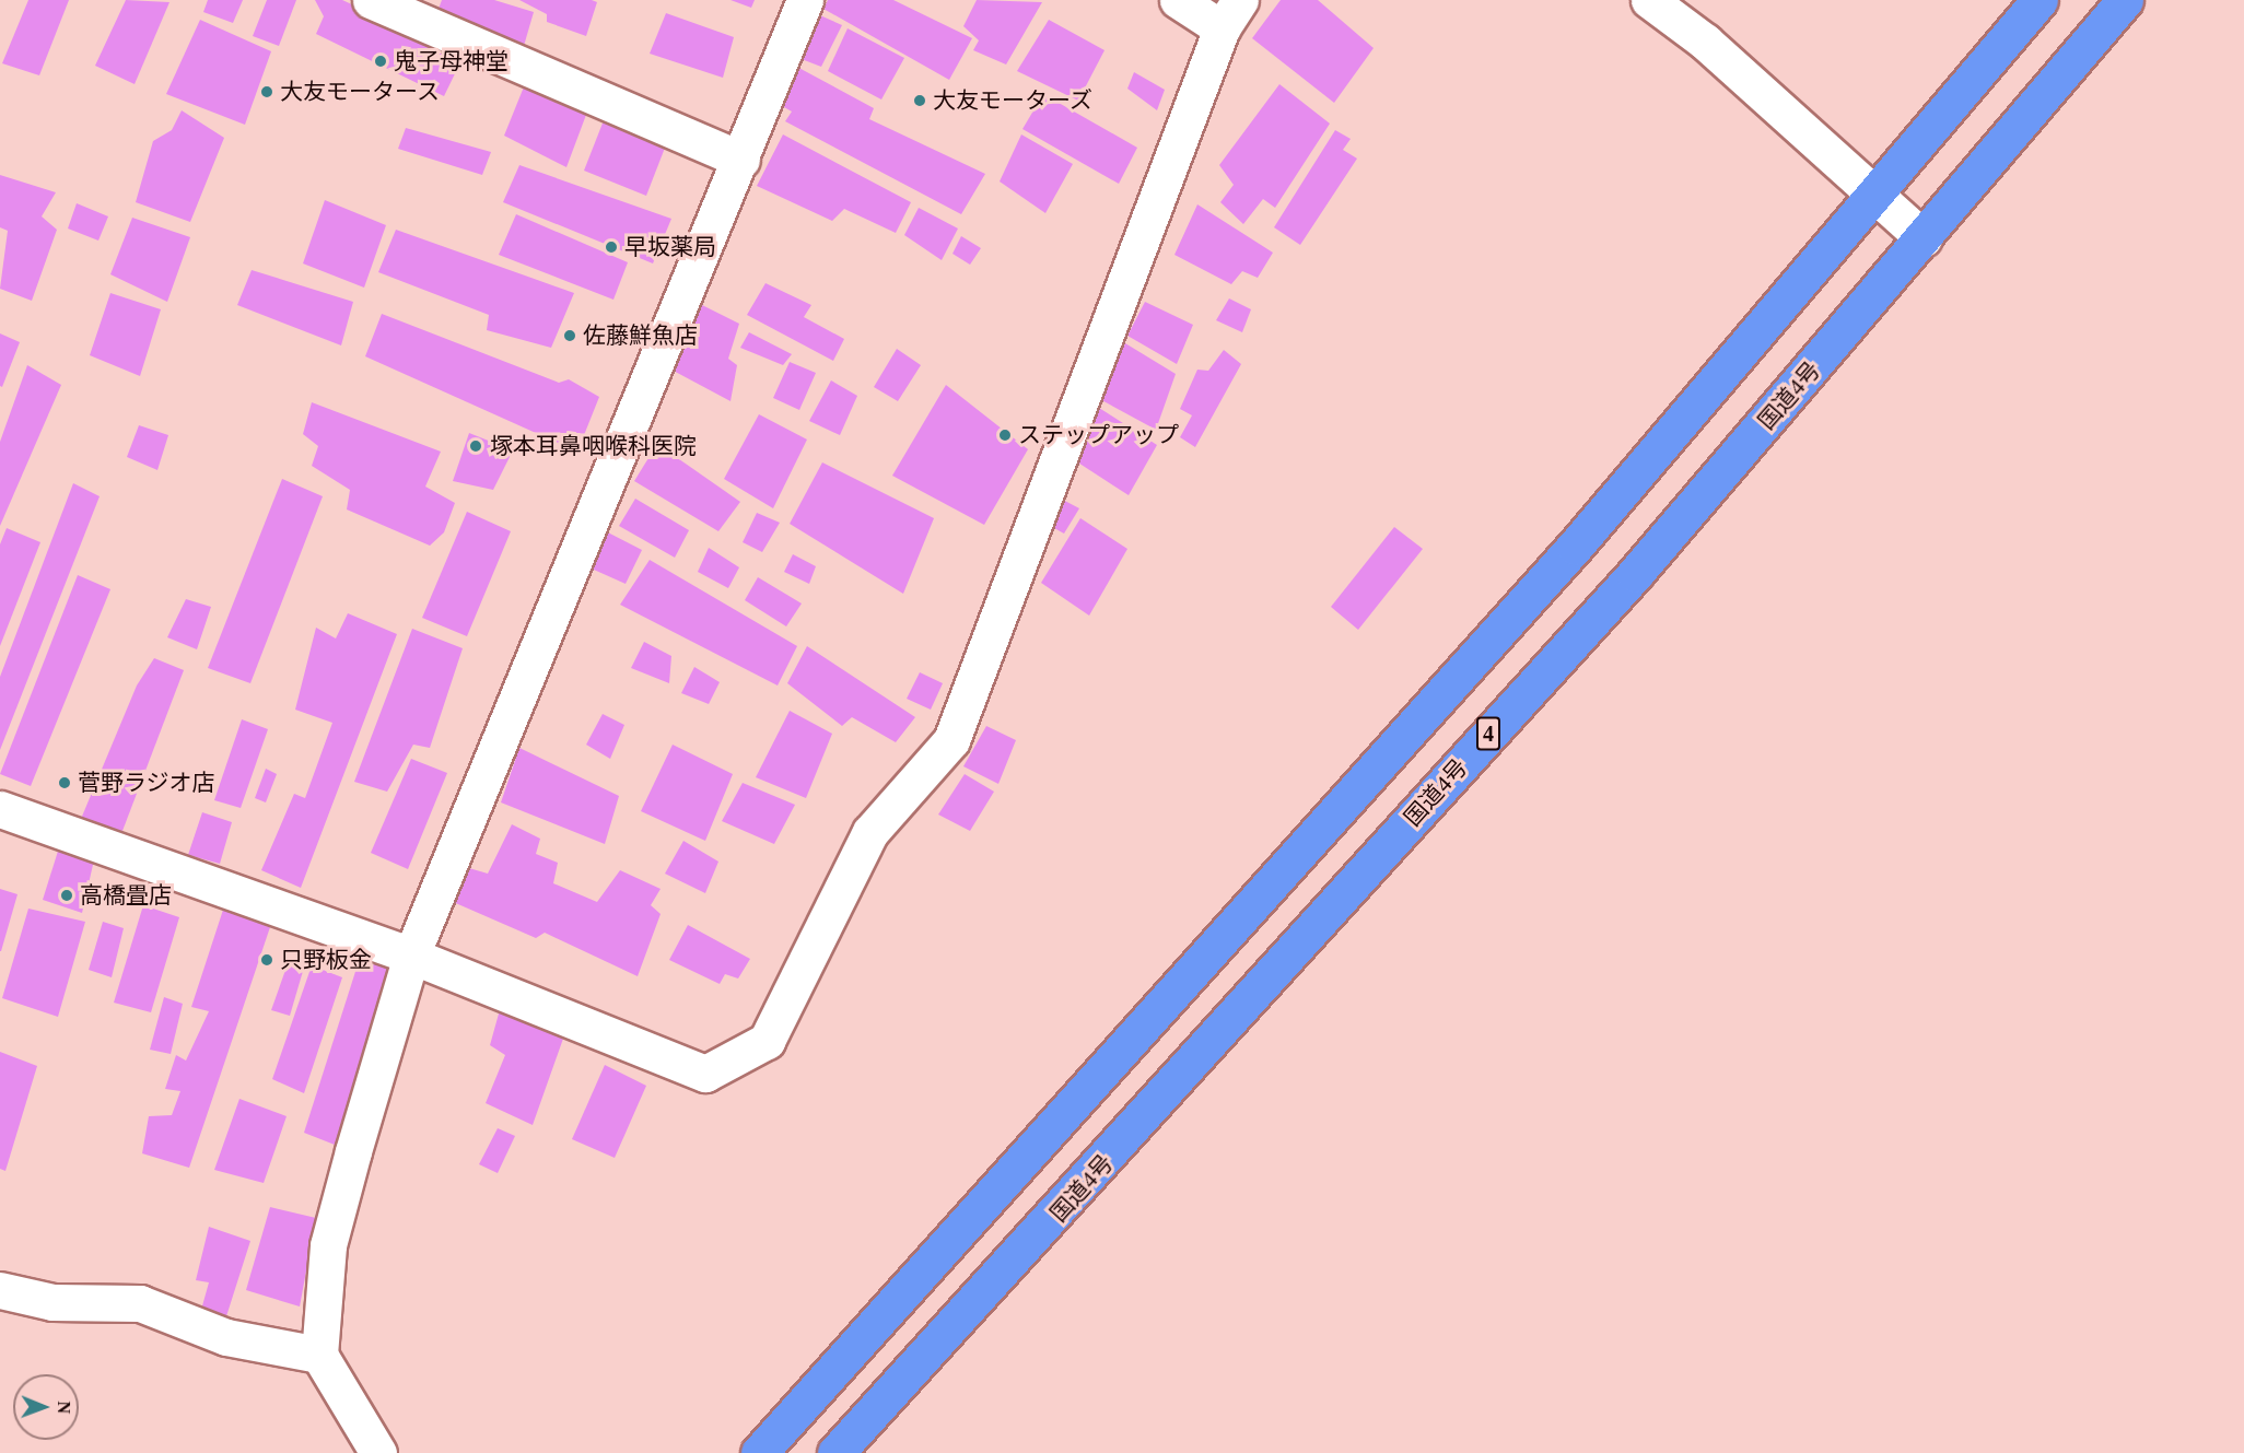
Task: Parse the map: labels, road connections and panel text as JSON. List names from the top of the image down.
{
  "streets": {
    "highway": ["国道4号", "4"]
  },
  "places": [
    "鬼子母神堂",
    "大友モータース",
    "大友モーターズ",
    "早坂薬局",
    "佐藤鮮魚店",
    "ステップアップ",
    "塚本耳鼻咽喉科医院",
    "菅野ラジオ店",
    "高橋畳店",
    "只野板金"
  ],
  "north": "right"
}
